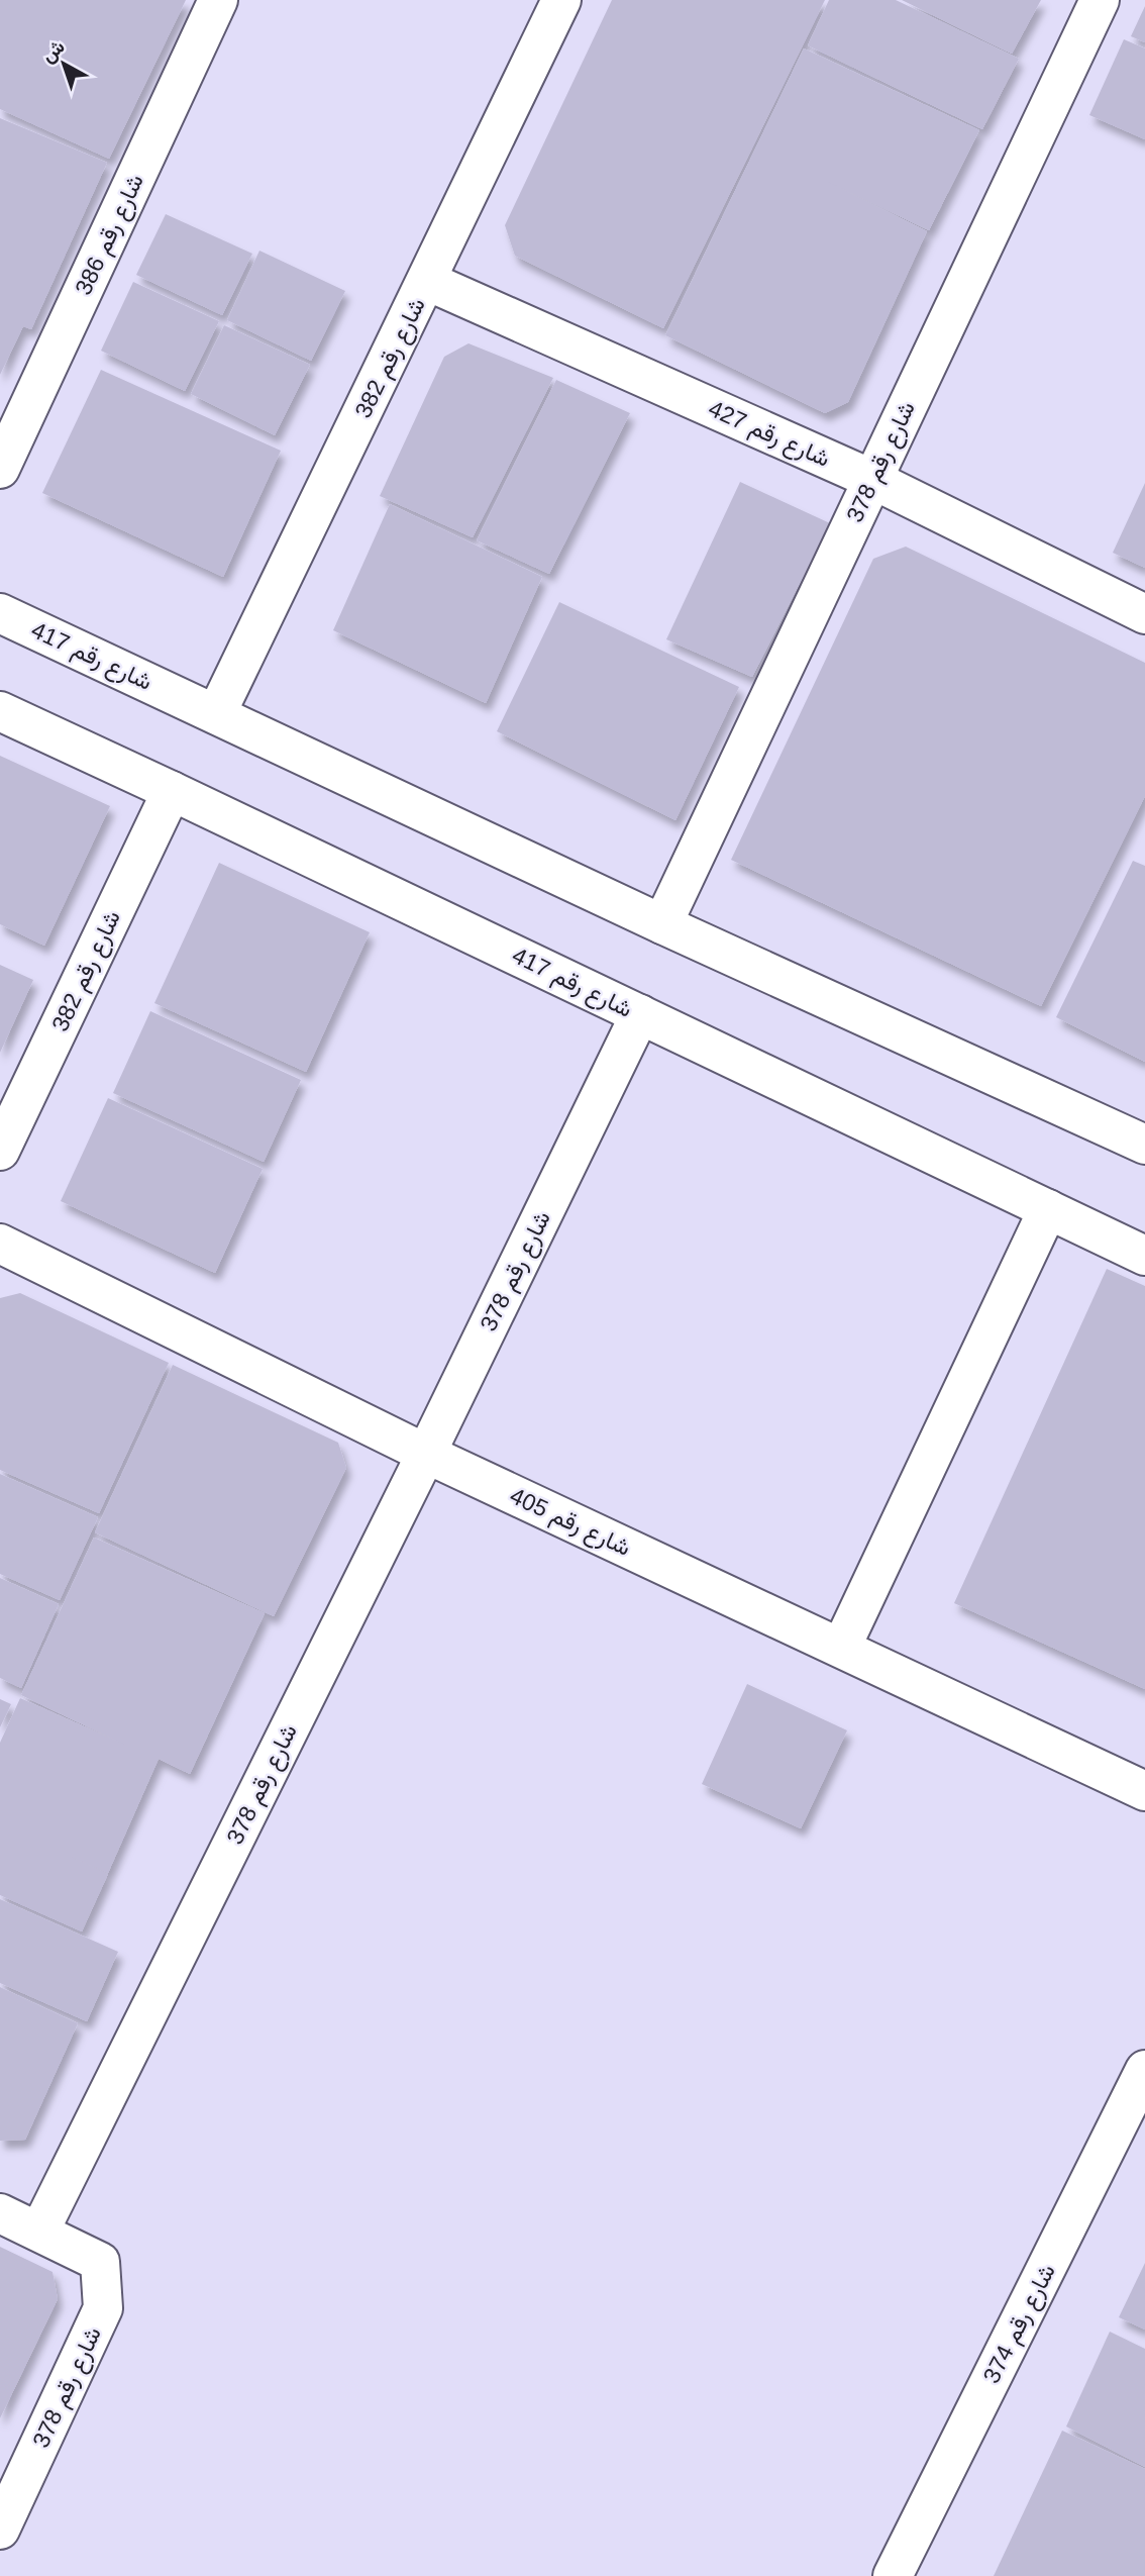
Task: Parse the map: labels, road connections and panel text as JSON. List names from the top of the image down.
{
  "streets": {
    "street": [
      "شارع رقم 386",
      "شارع رقم 382",
      "شارع رقم 427",
      "شارع رقم 378",
      "شارع رقم 417",
      "شارع رقم 405",
      "شارع رقم 374"
    ]
  },
  "crossings": [
    ["شارع رقم 382", "شارع رقم 427"],
    ["شارع رقم 382", "شارع رقم 417"],
    ["شارع رقم 427", "شارع رقم 378"],
    ["شارع رقم 378", "شارع رقم 417"],
    ["شارع رقم 378", "شارع رقم 405"]
  ],
  "north": "top left"
}
